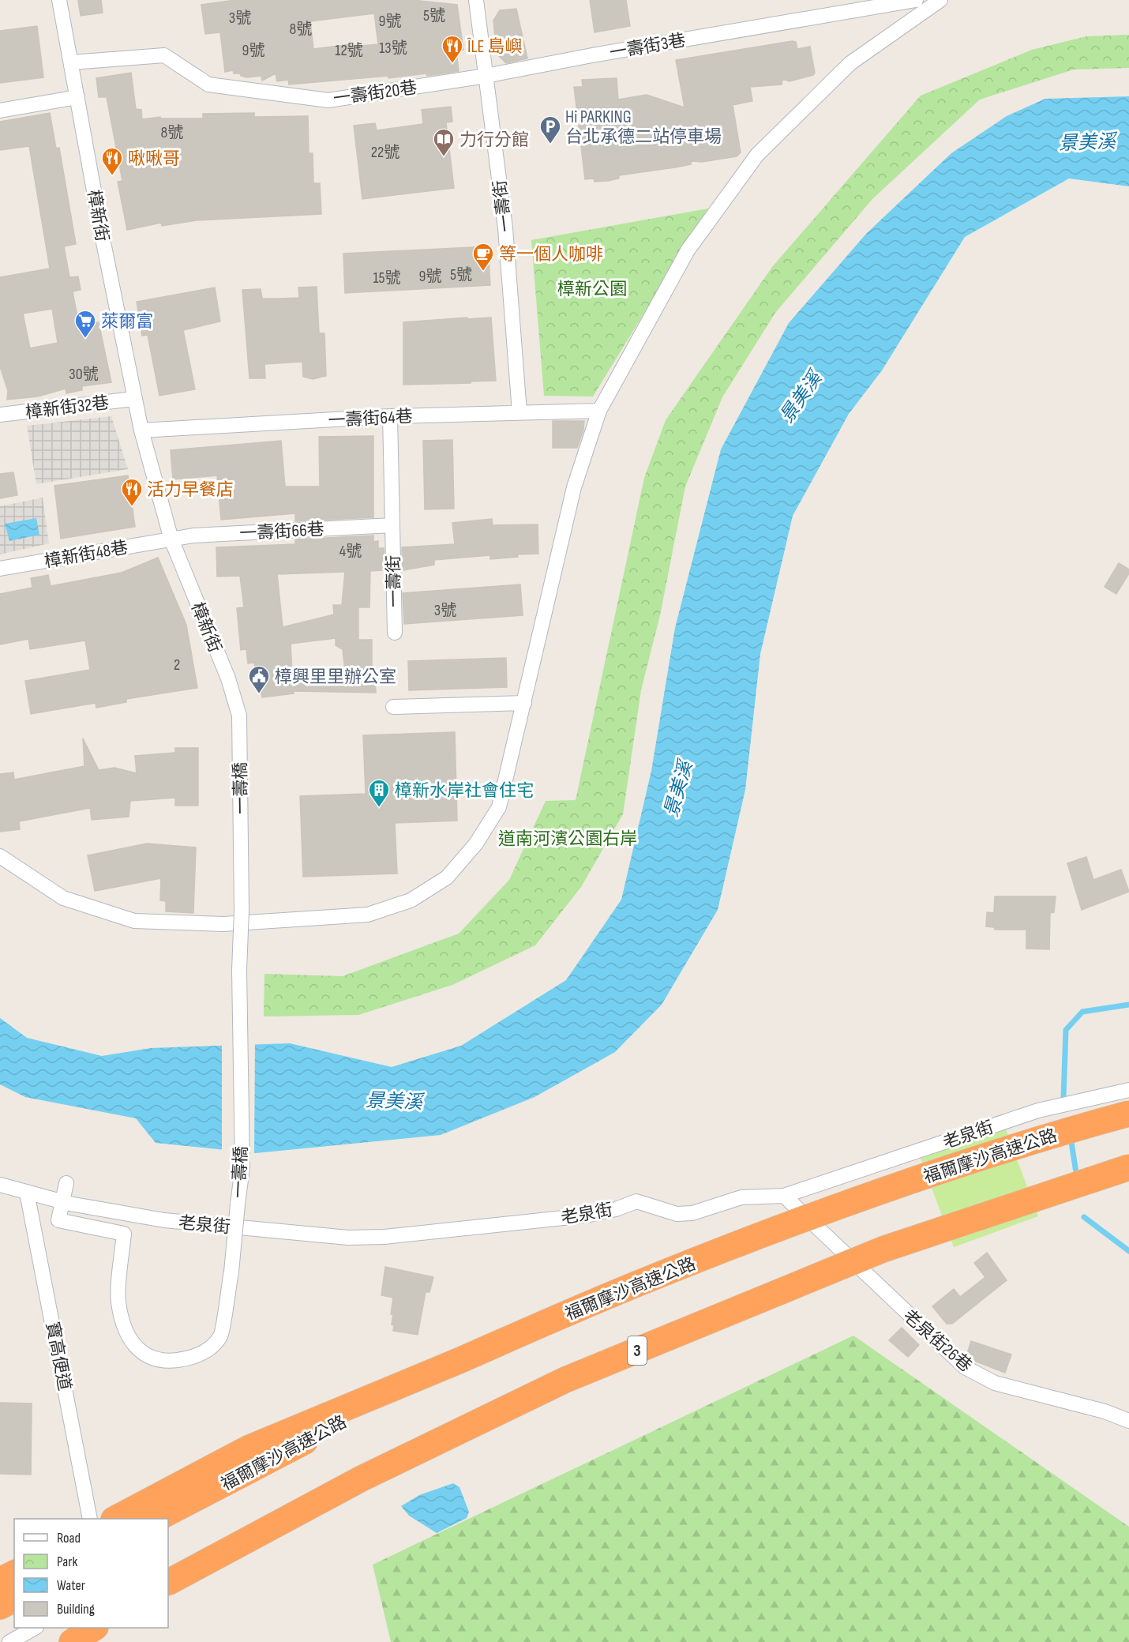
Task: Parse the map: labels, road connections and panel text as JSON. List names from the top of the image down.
{
  "streets": {
    "highway": ["福爾摩沙高速公路", "3"],
    "street": [
      "一壽街3巷",
      "一壽街20巷",
      "一壽街",
      "樟新街",
      "樟新街32巷",
      "一壽街64巷",
      "一壽街66巷",
      "樟新街48巷",
      "一壽橋",
      "老泉街",
      "老泉街26巷",
      "寶高便道"
    ]
  },
  "crossings": [
    ["一壽街3巷", "一壽街20巷"],
    ["一壽街3巷", "一壽街"],
    ["一壽街20巷", "一壽街"],
    ["一壽街20巷", "樟新街"],
    ["一壽街", "一壽街64巷"],
    ["一壽街", "一壽街66巷"],
    ["樟新街", "樟新街32巷"],
    ["樟新街", "一壽街64巷"],
    ["樟新街", "一壽街66巷"],
    ["樟新街", "樟新街48巷"],
    ["樟新街", "一壽橋"],
    ["一壽街66巷", "樟新街48巷"],
    ["一壽橋", "老泉街"],
    ["老泉街", "老泉街26巷"],
    ["老泉街", "寶高便道"]
  ],
  "water": ["景美溪"],
  "parks": ["樟新公園", "道南河濱公園右岸"],
  "places": {
    "restaurant": ["ÎLE 島嶼", "啾啾哥", "活力早餐店"],
    "parking": ["Hi PARKING 台北承德二站停車場"],
    "library": ["力行分館"],
    "cafe": ["等一個人咖啡"],
    "supermarket": ["萊爾富"],
    "public building": ["樟興里里辦公室"],
    "building": ["樟新水岸社會住宅"]
  },
  "house_numbers": [
    "5號",
    "3號",
    "9號",
    "8號",
    "13號",
    "9號",
    "12號",
    "8號",
    "22號",
    "5號",
    "9號",
    "15號",
    "30號",
    "4號",
    "3號",
    "2"
  ],
  "legend": [
    "Road",
    "Park",
    "Water",
    "Building"
  ]
}
